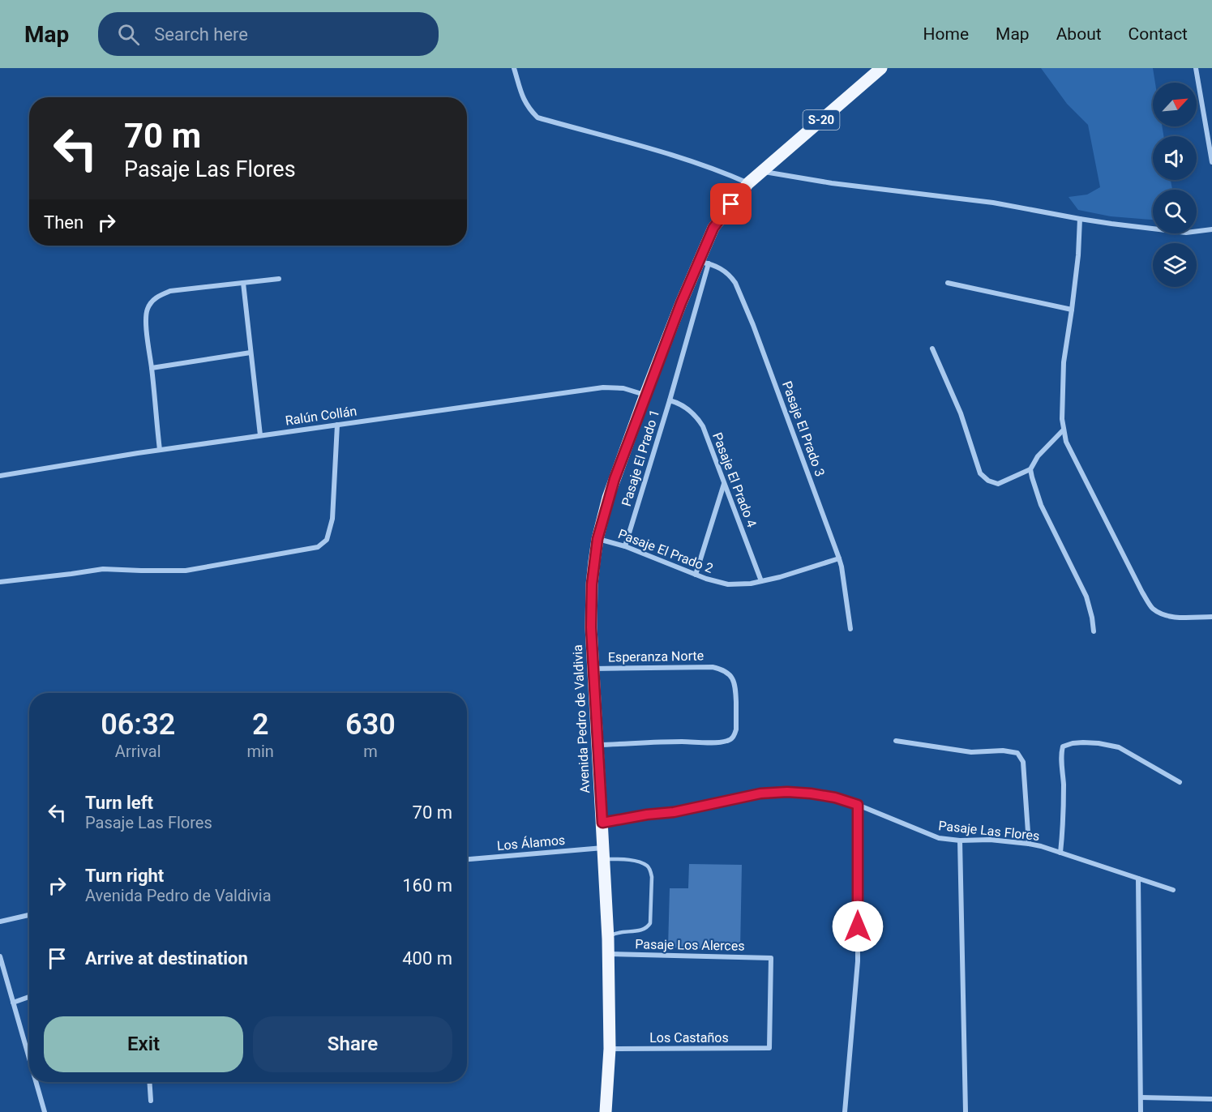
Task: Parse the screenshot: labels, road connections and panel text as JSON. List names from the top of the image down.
{
  "streets": {
    "main road": ["S-20", "Avenida Pedro de Valdivia"],
    "street": [
      "Ralún Collán",
      "Pasaje El Prado 3",
      "Pasaje El Prado 1",
      "Pasaje El Prado 4",
      "Pasaje El Prado 2",
      "Esperanza Norte",
      "Pasaje Las Flores",
      "Los Álamos",
      "Pasaje Los Alerces",
      "Los Castaños"
    ]
  },
  "crossings": [
    ["Ralún Collán", "Avenida Pedro de Valdivia"],
    ["Pasaje El Prado 3", "Pasaje El Prado 1"],
    ["Pasaje El Prado 3", "Pasaje El Prado 2"],
    ["Pasaje El Prado 3", "Avenida Pedro de Valdivia"],
    ["Pasaje El Prado 1", "Pasaje El Prado 4"],
    ["Pasaje El Prado 1", "Pasaje El Prado 2"],
    ["Pasaje El Prado 1", "Avenida Pedro de Valdivia"],
    ["Pasaje El Prado 4", "Pasaje El Prado 2"],
    ["Pasaje El Prado 2", "Avenida Pedro de Valdivia"],
    ["Esperanza Norte", "Avenida Pedro de Valdivia"],
    ["Avenida Pedro de Valdivia", "Pasaje Las Flores"],
    ["Avenida Pedro de Valdivia", "Los Álamos"],
    ["Avenida Pedro de Valdivia", "Pasaje Los Alerces"],
    ["Avenida Pedro de Valdivia", "Los Castaños"],
    ["Pasaje Los Alerces", "Los Castaños"]
  ],
  "north": "top right",
  "page": {
    "header": "Map",
    "search": "Search here",
    "nav": [
      "Home",
      "Map",
      "About",
      "Contact"
    ],
    "turn": ["70 m", "Pasaje Las Flores"],
    "then": "Then",
    "eta": [
      "06:32",
      "Arrival",
      "2",
      "min",
      "630",
      "m"
    ],
    "list": [
      {
        "name": "Turn left",
        "note": "Pasaje Las Flores",
        "value": "70 m"
      },
      {
        "name": "Turn right",
        "note": "Avenida Pedro de Valdivia",
        "value": "160 m"
      },
      {
        "name": "Arrive at destination",
        "value": "400 m"
      }
    ],
    "buttons": ["Exit", "Share"]
  }
}
